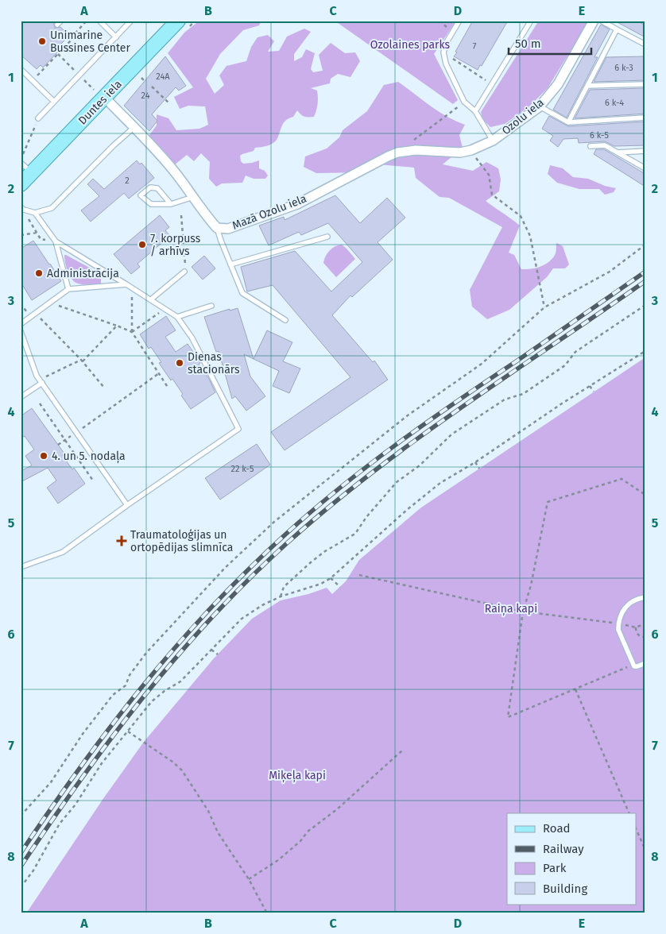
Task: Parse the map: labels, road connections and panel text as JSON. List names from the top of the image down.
{
  "streets": {
    "main road": ["Duntes iela"],
    "street": ["Ozolu iela", "Mazā Ozolu iela"]
  },
  "crossings": [
    ["Duntes iela", "Mazā Ozolu iela"],
    ["Ozolu iela", "Mazā Ozolu iela"]
  ],
  "parks": ["Ozolaines parks", "Raiņa kapi", "Miķeļa kapi"],
  "places": {
    "other": [
      "Unimarine Bussines Center",
      "7. korpuss / arhīvs",
      "Administrācija",
      "Dienas stacionārs",
      "4. un 5. nodaļa"
    ],
    "health": ["Traumatoloģijas un ortopēdijas slimnīca"]
  },
  "house_numbers": [
    "7",
    "6 k-3",
    "24A",
    "24",
    "6 k-4",
    "6 k-5",
    "2",
    "22 k-5"
  ],
  "legend": [
    "Road",
    "Railway",
    "Park",
    "Building"
  ],
  "scale_bar": "50 m",
  "grid": {
    "columns": [
      "A",
      "B",
      "C",
      "D",
      "E"
    ],
    "rows": [
      "1",
      "2",
      "3",
      "4",
      "5",
      "6",
      "7",
      "8"
    ]
  }
}
